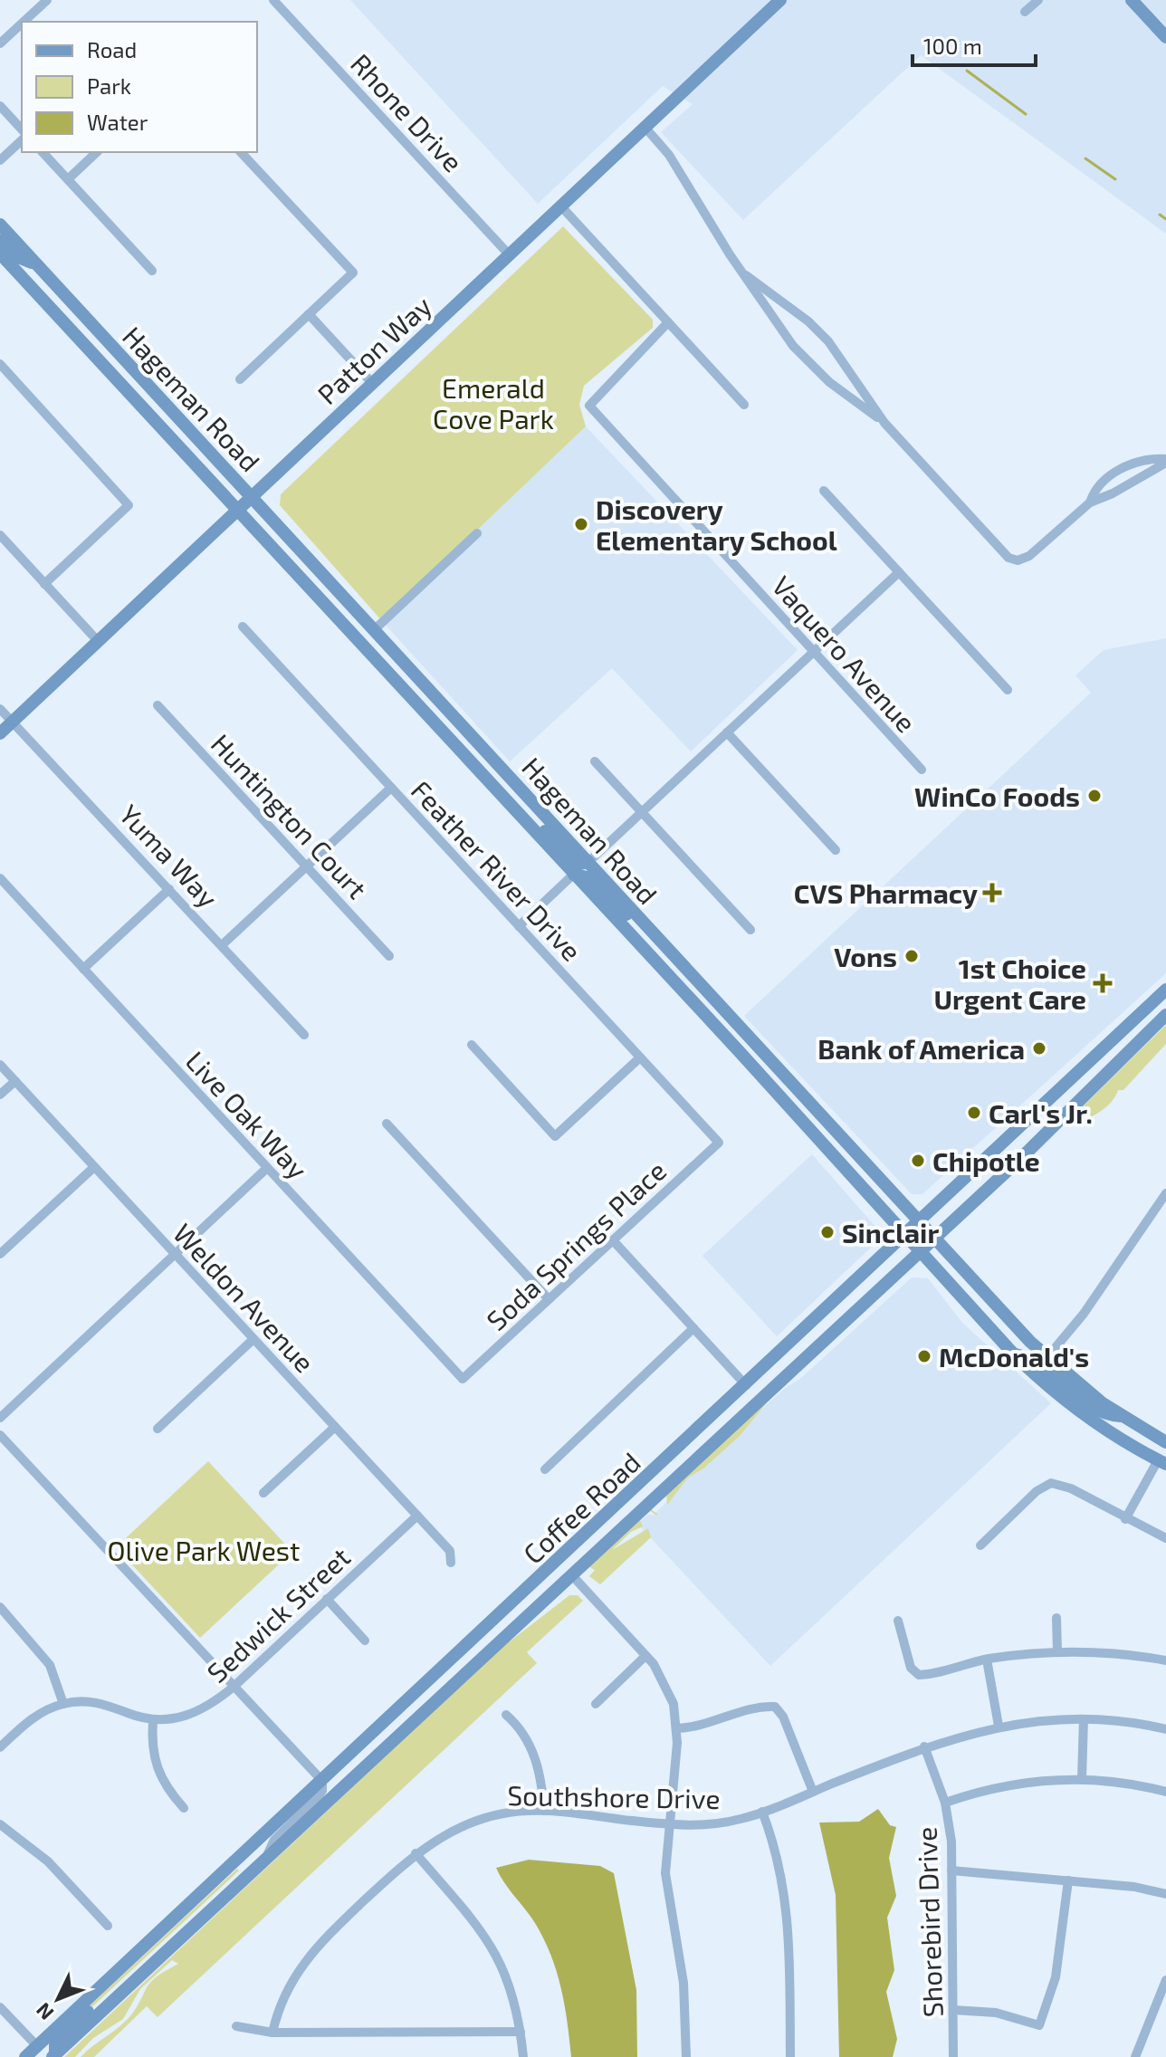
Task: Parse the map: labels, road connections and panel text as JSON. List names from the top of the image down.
{
  "streets": {
    "main road": ["Patton Way", "Hageman Road", "Coffee Road"],
    "street": [
      "Rhone Drive",
      "Vaquero Avenue",
      "Huntington Court",
      "Yuma Way",
      "Feather River Drive",
      "Live Oak Way",
      "Soda Springs Place",
      "Weldon Avenue",
      "Sedwick Street",
      "Southshore Drive",
      "Shorebird Drive"
    ]
  },
  "crossings": [
    ["Rhone Drive", "Patton Way"],
    ["Patton Way", "Hageman Road"],
    ["Patton Way", "Yuma Way"],
    ["Hageman Road", "Coffee Road"],
    ["Feather River Drive", "Soda Springs Place"],
    ["Live Oak Way", "Soda Springs Place"],
    ["Weldon Avenue", "Sedwick Street"],
    ["Southshore Drive", "Shorebird Drive"]
  ],
  "parks": ["Emerald Cove Park", "Olive Park West"],
  "places": {
    "other": [
      "Discovery Elementary School",
      "WinCo Foods",
      "Vons",
      "Bank of America",
      "Carl's Jr.",
      "Chipotle",
      "Sinclair",
      "McDonald's"
    ],
    "health": ["CVS Pharmacy", "1st Choice Urgent Care"]
  },
  "legend": ["Road", "Park", "Water"],
  "scale_bar": "100 m",
  "north": "bottom left"
}
